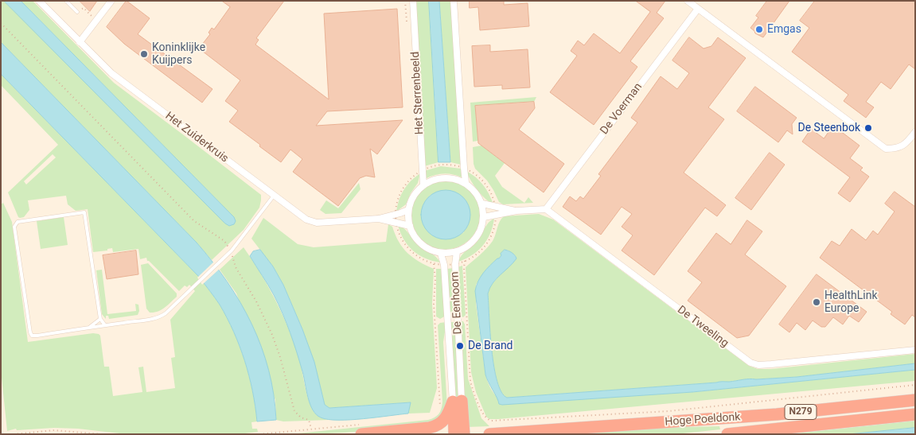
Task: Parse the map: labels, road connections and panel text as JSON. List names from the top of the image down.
{
  "streets": {
    "highway": ["N279", "Hoge Poeldonk"],
    "street": [
      "Het Sterrenbeeld",
      "De Voerman",
      "Het Zuiderkruis",
      "De Eenhoorn",
      "De Tweeling"
    ]
  },
  "crossings": [
    ["Het Sterrenbeeld", "Het Zuiderkruis"],
    ["Het Sterrenbeeld", "De Eenhoorn"],
    ["De Voerman", "De Tweeling"],
    ["Het Zuiderkruis", "De Eenhoorn"]
  ],
  "places": [
    "Emgas",
    "Koninklijke Kuijpers",
    "De Steenbok",
    "HealthLink Europe",
    "De Brand"
  ]
}
